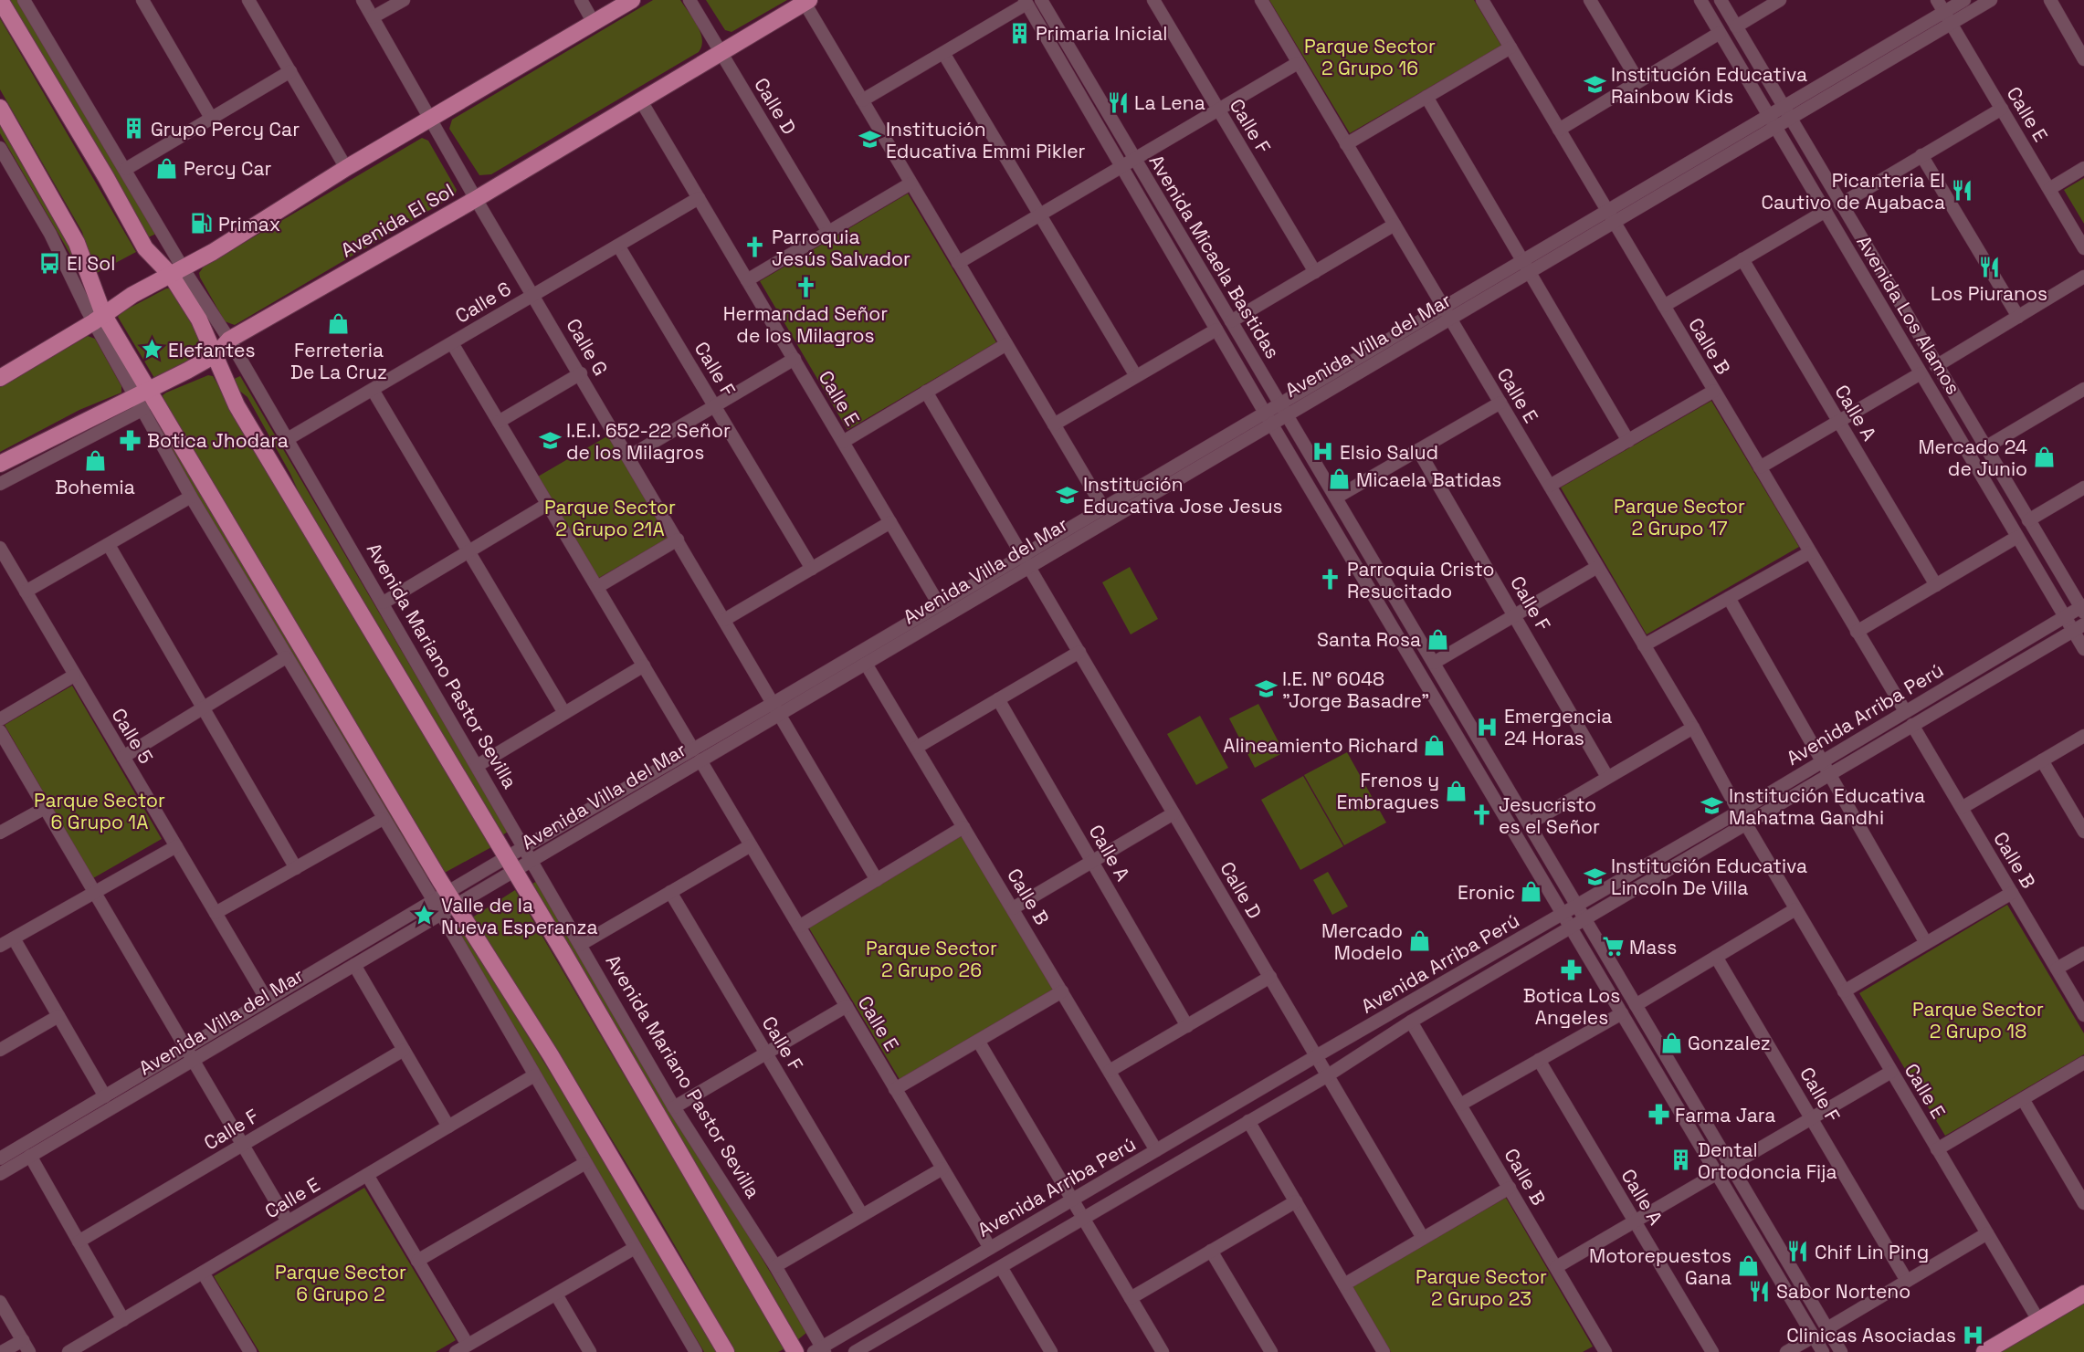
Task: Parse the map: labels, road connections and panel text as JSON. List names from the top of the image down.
{
  "streets": {
    "main road": ["Avenida El Sol", "Avenida Mariano Pastor Sevilla"],
    "street": [
      "Calle D",
      "Calle E",
      "Calle F",
      "Avenida Micaela Bastidas",
      "Calle 6",
      "Avenida Los Alamos",
      "Avenida Villa del Mar",
      "Calle B",
      "Calle G",
      "Calle A",
      "Avenida Arriba Perú",
      "Calle 5"
    ]
  },
  "crossings": [
    ["Calle D", "Avenida El Sol"],
    ["Calle D", "Avenida Villa del Mar"],
    ["Calle D", "Avenida Arriba Perú"],
    ["Calle E", "Avenida El Sol"],
    ["Calle E", "Calle 6"],
    ["Calle E", "Avenida Villa del Mar"],
    ["Calle E", "Avenida Arriba Perú"],
    ["Calle F", "Calle 6"],
    ["Avenida El Sol", "Calle G"],
    ["Avenida El Sol", "Avenida Mariano Pastor Sevilla"],
    ["Avenida Micaela Bastidas", "Avenida Villa del Mar"],
    ["Avenida Micaela Bastidas", "Avenida Arriba Perú"],
    ["Calle 6", "Calle G"],
    ["Calle 6", "Avenida Mariano Pastor Sevilla"],
    ["Avenida Los Alamos", "Avenida Villa del Mar"],
    ["Avenida Los Alamos", "Avenida Arriba Perú"],
    ["Avenida Villa del Mar", "Calle B"],
    ["Avenida Villa del Mar", "Calle G"],
    ["Avenida Villa del Mar", "Avenida Mariano Pastor Sevilla"],
    ["Avenida Villa del Mar", "Calle 5"],
    ["Calle B", "Avenida Arriba Perú"],
    ["Avenida Mariano Pastor Sevilla", "Avenida Arriba Perú"]
  ],
  "parks": [
    "Parque Sector 2 Grupo 16",
    "Parque Sector 2 Grupo 17",
    "Parque Sector 2 Grupo 21A",
    "Parque Sector 6 Grupo 1A",
    "Parque Sector 2 Grupo 26",
    "Parque Sector 2 Grupo 18",
    "Parque Sector 6 Grupo 2",
    "Parque Sector 2 Grupo 23"
  ],
  "places": {
    "building": ["Primaria Inicial", "Grupo Percy Car", "Dental Ortodoncia Fija"],
    "school or university": [
      "Institución Educativa Rainbow Kids",
      "Institución Educativa Emmi Pikler",
      "I.E.I. 652-22 Señor de los Milagros",
      "Institución Educativa Jose Jesus",
      "I.E. N° 6048 \"Jorge Basadre\"",
      "Institución Educativa Mahatma Gandhi",
      "Institución Educativa Lincoln De Villa"
    ],
    "restaurant": [
      "La Lena",
      "Picanteria El Cautivo de Ayabaca",
      "Los Piuranos",
      "Chif Lin Ping",
      "Sabor Norteno"
    ],
    "shop": [
      "Percy Car",
      "Ferreteria De La Cruz",
      "Mercado 24 de Junio",
      "Bohemia",
      "Micaela Batidas",
      "Santa Rosa",
      "Alineamiento Richard",
      "Frenos y Embragues",
      "Eronic",
      "Mercado Modelo",
      "Gonzalez",
      "Motorepuestos Gana"
    ],
    "fuel station": ["Primax"],
    "church": [
      "Parroquia Jesús Salvador",
      "Hermandad Señor de los Milagros",
      "Parroquia Cristo Resucitado",
      "Jesucristo es el Señor"
    ],
    "bus stop": ["El Sol"],
    "place": ["Elefantes", "Valle de la Nueva Esperanza"],
    "pharmacy": ["Botica Jhodara", "Botica Los Angeles", "Farma Jara"],
    "hospital": ["Elsio Salud", "Emergencia 24 Horas", "Clinicas Asociadas"],
    "supermarket": ["Mass"]
  }
}
